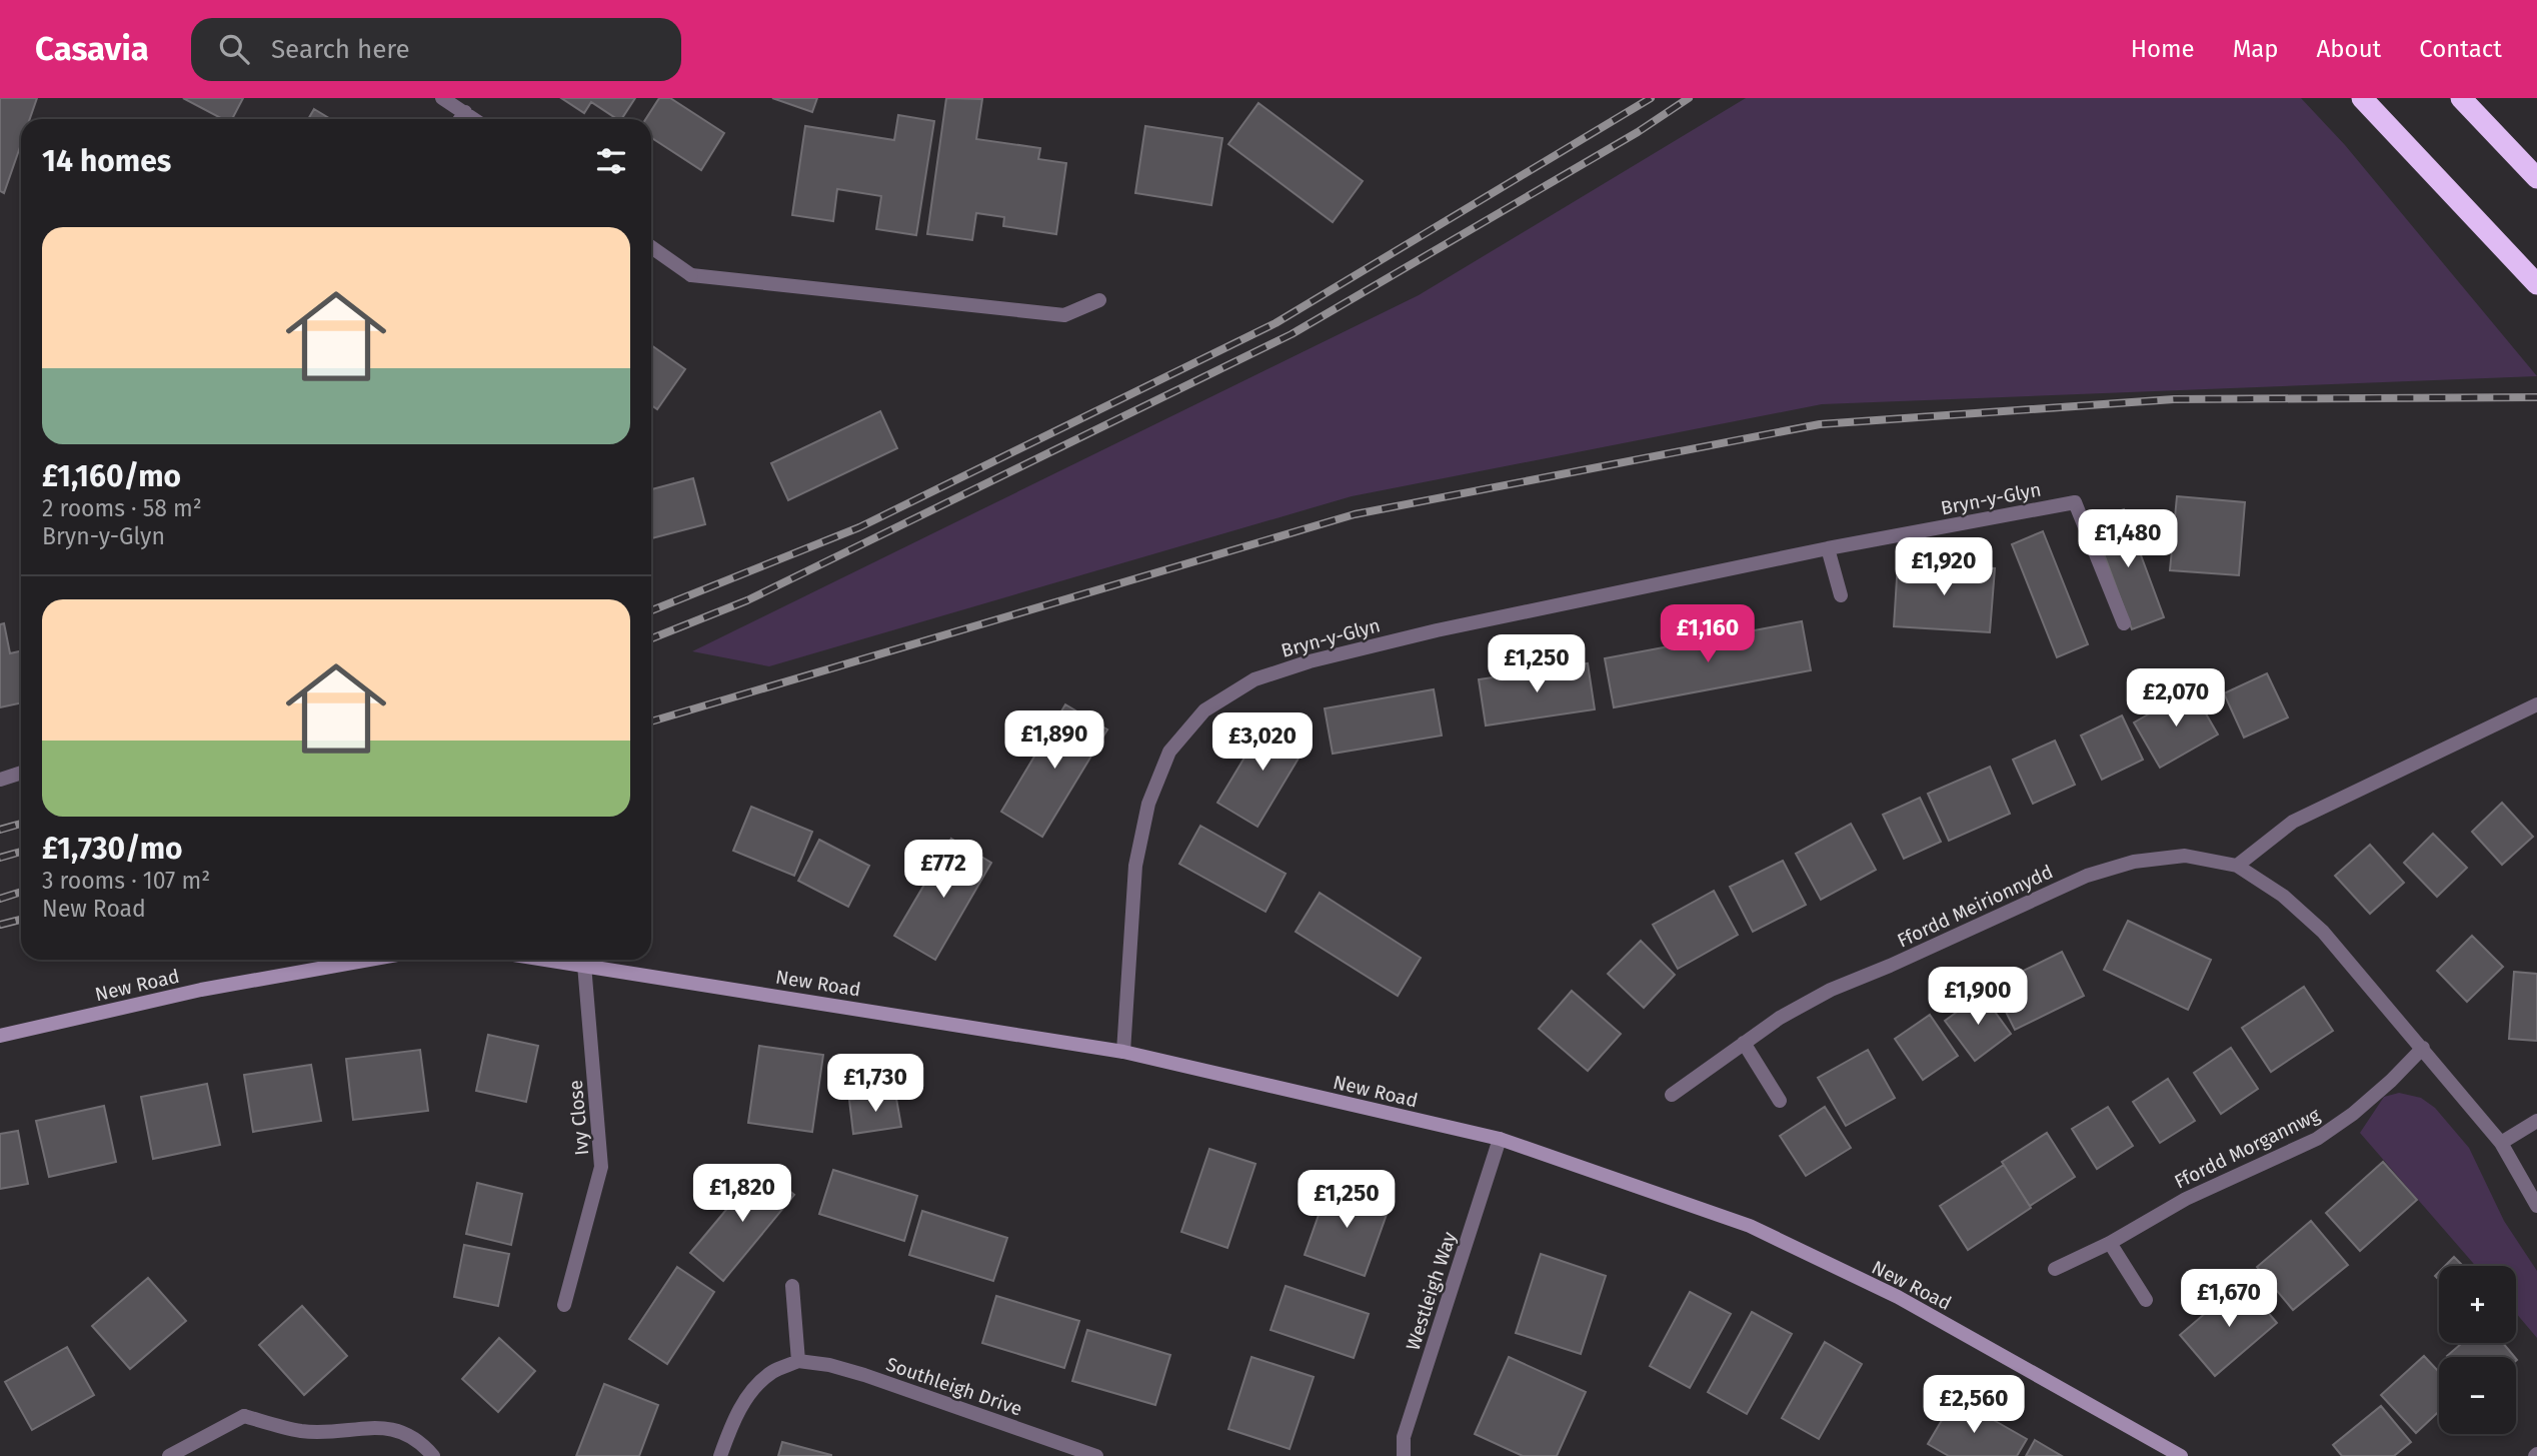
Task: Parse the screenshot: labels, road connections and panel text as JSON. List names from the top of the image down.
{
  "streets": {
    "main road": ["New Road"],
    "street": [
      "Bryn-y-Glyn",
      "Ffordd Meirionnydd",
      "Ivy Close",
      "Ffordd Morgannwg",
      "Westleigh Way",
      "Southleigh Drive"
    ]
  },
  "crossings": [
    ["Bryn-y-Glyn", "New Road"],
    ["Ffordd Meirionnydd", "Ffordd Morgannwg"],
    ["New Road", "Ivy Close"],
    ["New Road", "Westleigh Way"]
  ],
  "page": {
    "header": "Casavia",
    "search": "Search here",
    "nav": [
      "Home",
      "Map",
      "About",
      "Contact"
    ],
    "heading": "14 homes",
    "list": [
      {
        "name": "£1,160/mo",
        "note": "2 rooms · 58 m² · Bryn-y-Glyn"
      },
      {
        "name": "£1,730/mo",
        "note": "3 rooms · 107 m² · New Road"
      }
    ],
    "price": [
      "£1,480",
      "£1,920",
      "£1,160",
      "£1,250",
      "£2,070",
      "£1,890",
      "£3,020",
      "£772",
      "£1,900",
      "£1,730",
      "£1,820",
      "£1,250",
      "£1,670",
      "£2,560"
    ],
    "map_buttons": ["+", "−"]
  }
}
